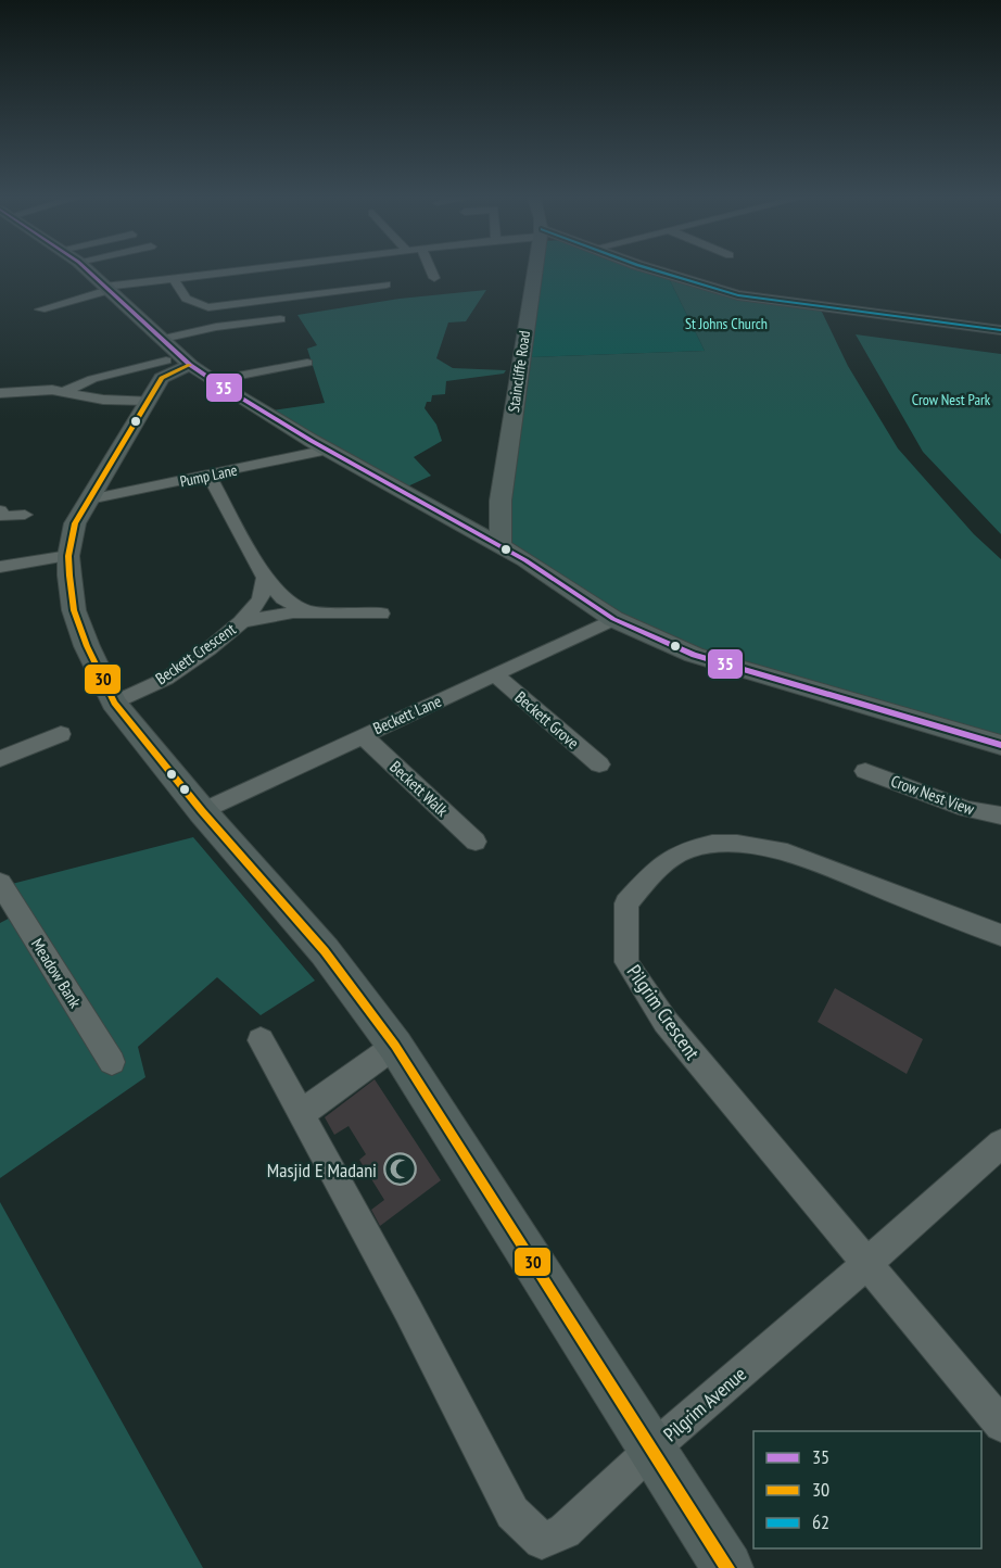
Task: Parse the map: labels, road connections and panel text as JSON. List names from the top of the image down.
{
  "streets": {
    "street": [
      "Staincliffe Road",
      "Pump Lane",
      "Beckett Crescent",
      "Beckett Lane",
      "Beckett Grove",
      "Beckett Walk",
      "Crow Nest View",
      "Meadow Bank",
      "Pilgrim Crescent",
      "Pilgrim Avenue"
    ]
  },
  "crossings": [
    ["Pump Lane", "Beckett Crescent"],
    ["Beckett Lane", "Beckett Grove"],
    ["Beckett Lane", "Beckett Walk"],
    ["Pilgrim Crescent", "Pilgrim Avenue"]
  ],
  "parks": ["St Johns Church", "Crow Nest Park"],
  "places": {
    "mosque": ["Masjid E Madani"]
  },
  "lines": ["transit line 35", "transit line 62", "transit line 30"],
  "legend": ["35", "30", "62"]
}
